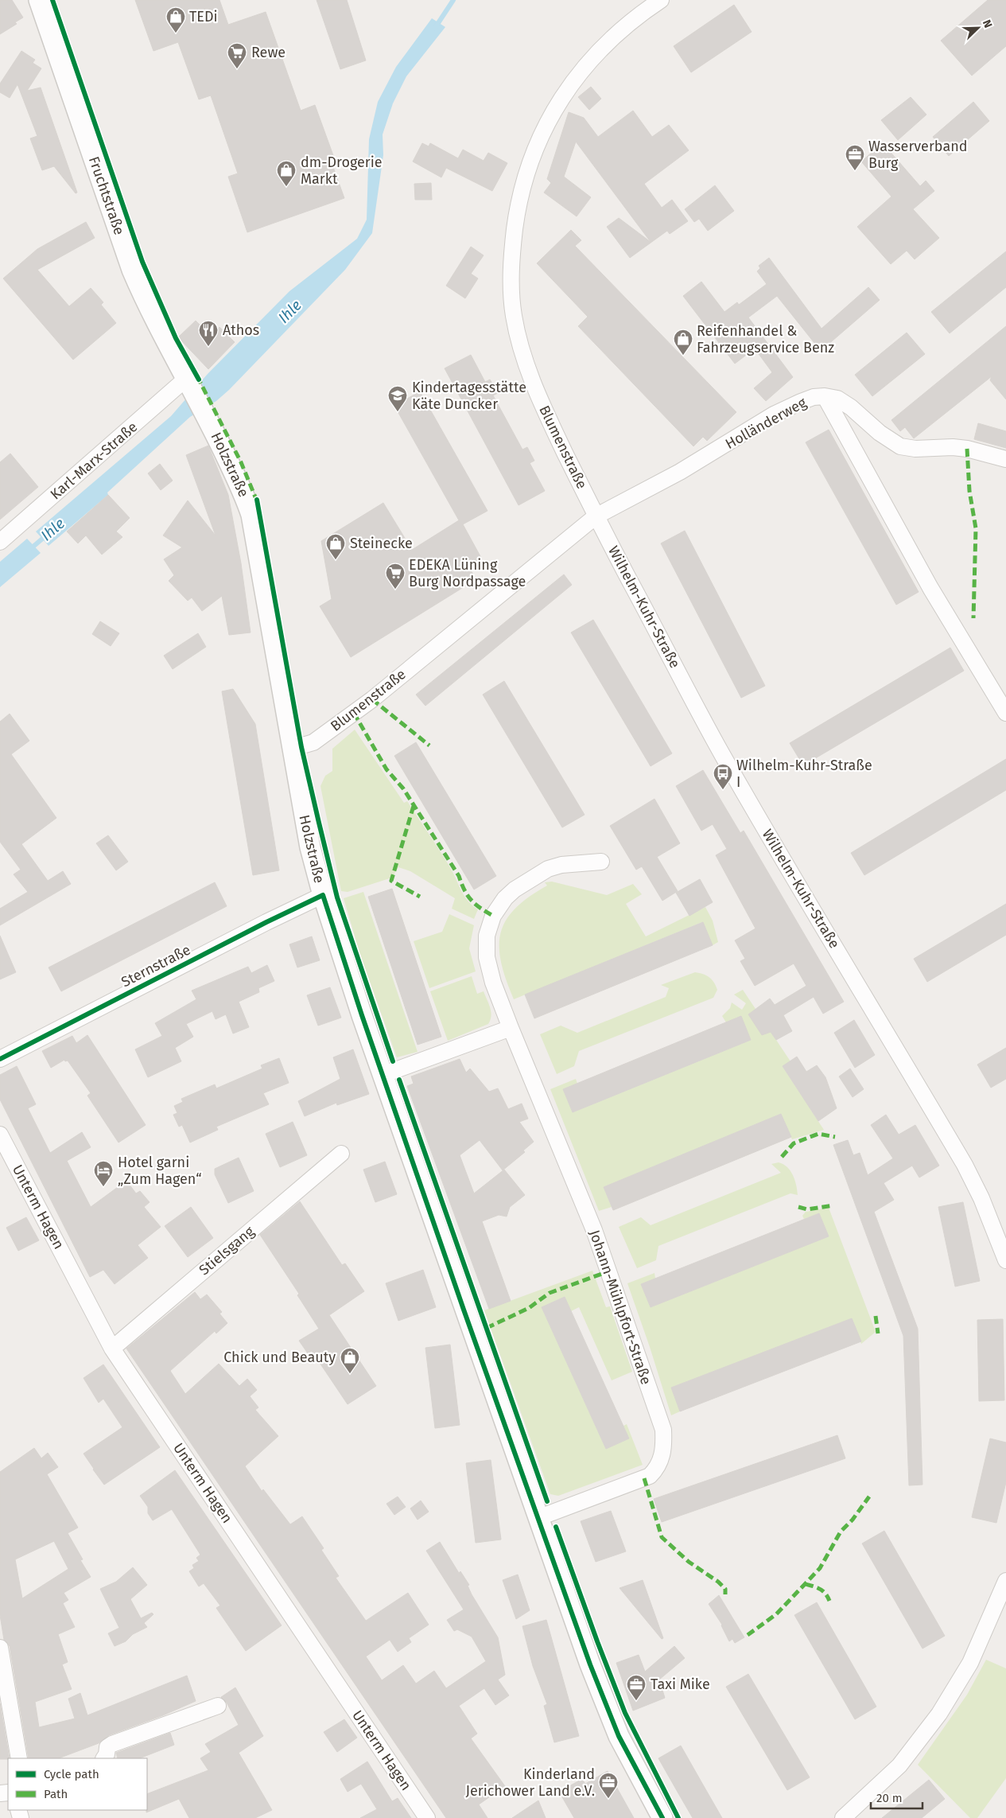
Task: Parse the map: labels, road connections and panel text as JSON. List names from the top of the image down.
{
  "streets": {
    "street": [
      "Fruchtstraße",
      "Holländerweg",
      "Blumenstraße",
      "Karl-Marx-Straße",
      "Holzstraße",
      "Wilhelm-Kuhr-Straße",
      "Sternstraße",
      "Unterm Hagen",
      "Stielsgang",
      "Johann-Mühlpfort-Straße"
    ]
  },
  "crossings": [
    ["Fruchtstraße", "Karl-Marx-Straße"],
    ["Fruchtstraße", "Holzstraße"],
    ["Holländerweg", "Blumenstraße"],
    ["Holländerweg", "Wilhelm-Kuhr-Straße"],
    ["Blumenstraße", "Holzstraße"],
    ["Blumenstraße", "Wilhelm-Kuhr-Straße"],
    ["Karl-Marx-Straße", "Holzstraße"],
    ["Holzstraße", "Sternstraße"],
    ["Holzstraße", "Johann-Mühlpfort-Straße"],
    ["Unterm Hagen", "Stielsgang"]
  ],
  "water": ["Ihle"],
  "places": {
    "shop": [
      "TEDi",
      "dm-Drogerie Markt",
      "Reifenhandel & Fahrzeugservice Benz",
      "Steinecke",
      "Chick und Beauty"
    ],
    "supermarket": ["Rewe", "EDEKA Lüning Burg Nordpassage"],
    "office": ["Wasserverband Burg", "Taxi Mike", "Kinderland Jerichower Land e.V."],
    "restaurant": ["Athos"],
    "school or university": ["Kindertagesstätte Käte Duncker"],
    "bus stop": ["Wilhelm-Kuhr-Straße I"],
    "hotel": ["Hotel garni „Zum Hagen“"]
  },
  "legend": ["Cycle path", "Path"],
  "scale_bar": "20 m",
  "north": "top right"
}
